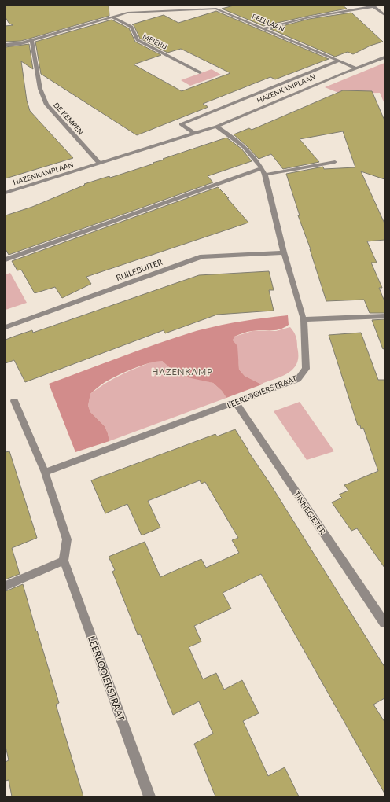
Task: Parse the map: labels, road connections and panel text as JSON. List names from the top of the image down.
{
  "streets": {
    "street": [
      "PEELLAAN",
      "MEIERIJ",
      "HAZENKAMPLAAN",
      "DE KEMPEN",
      "RUILEBUITER",
      "LEERLOOIERSTRAAT",
      "TINNEGIETER"
    ]
  },
  "crossings": [
    ["PEELLAAN", "MEIERIJ"],
    ["PEELLAAN", "HAZENKAMPLAAN"],
    ["PEELLAAN", "DE KEMPEN"],
    ["HAZENKAMPLAAN", "DE KEMPEN"],
    ["HAZENKAMPLAAN", "LEERLOOIERSTRAAT"],
    ["RUILEBUITER", "LEERLOOIERSTRAAT"],
    ["LEERLOOIERSTRAAT", "TINNEGIETER"]
  ],
  "districts": ["HAZENKAMP"]
}
